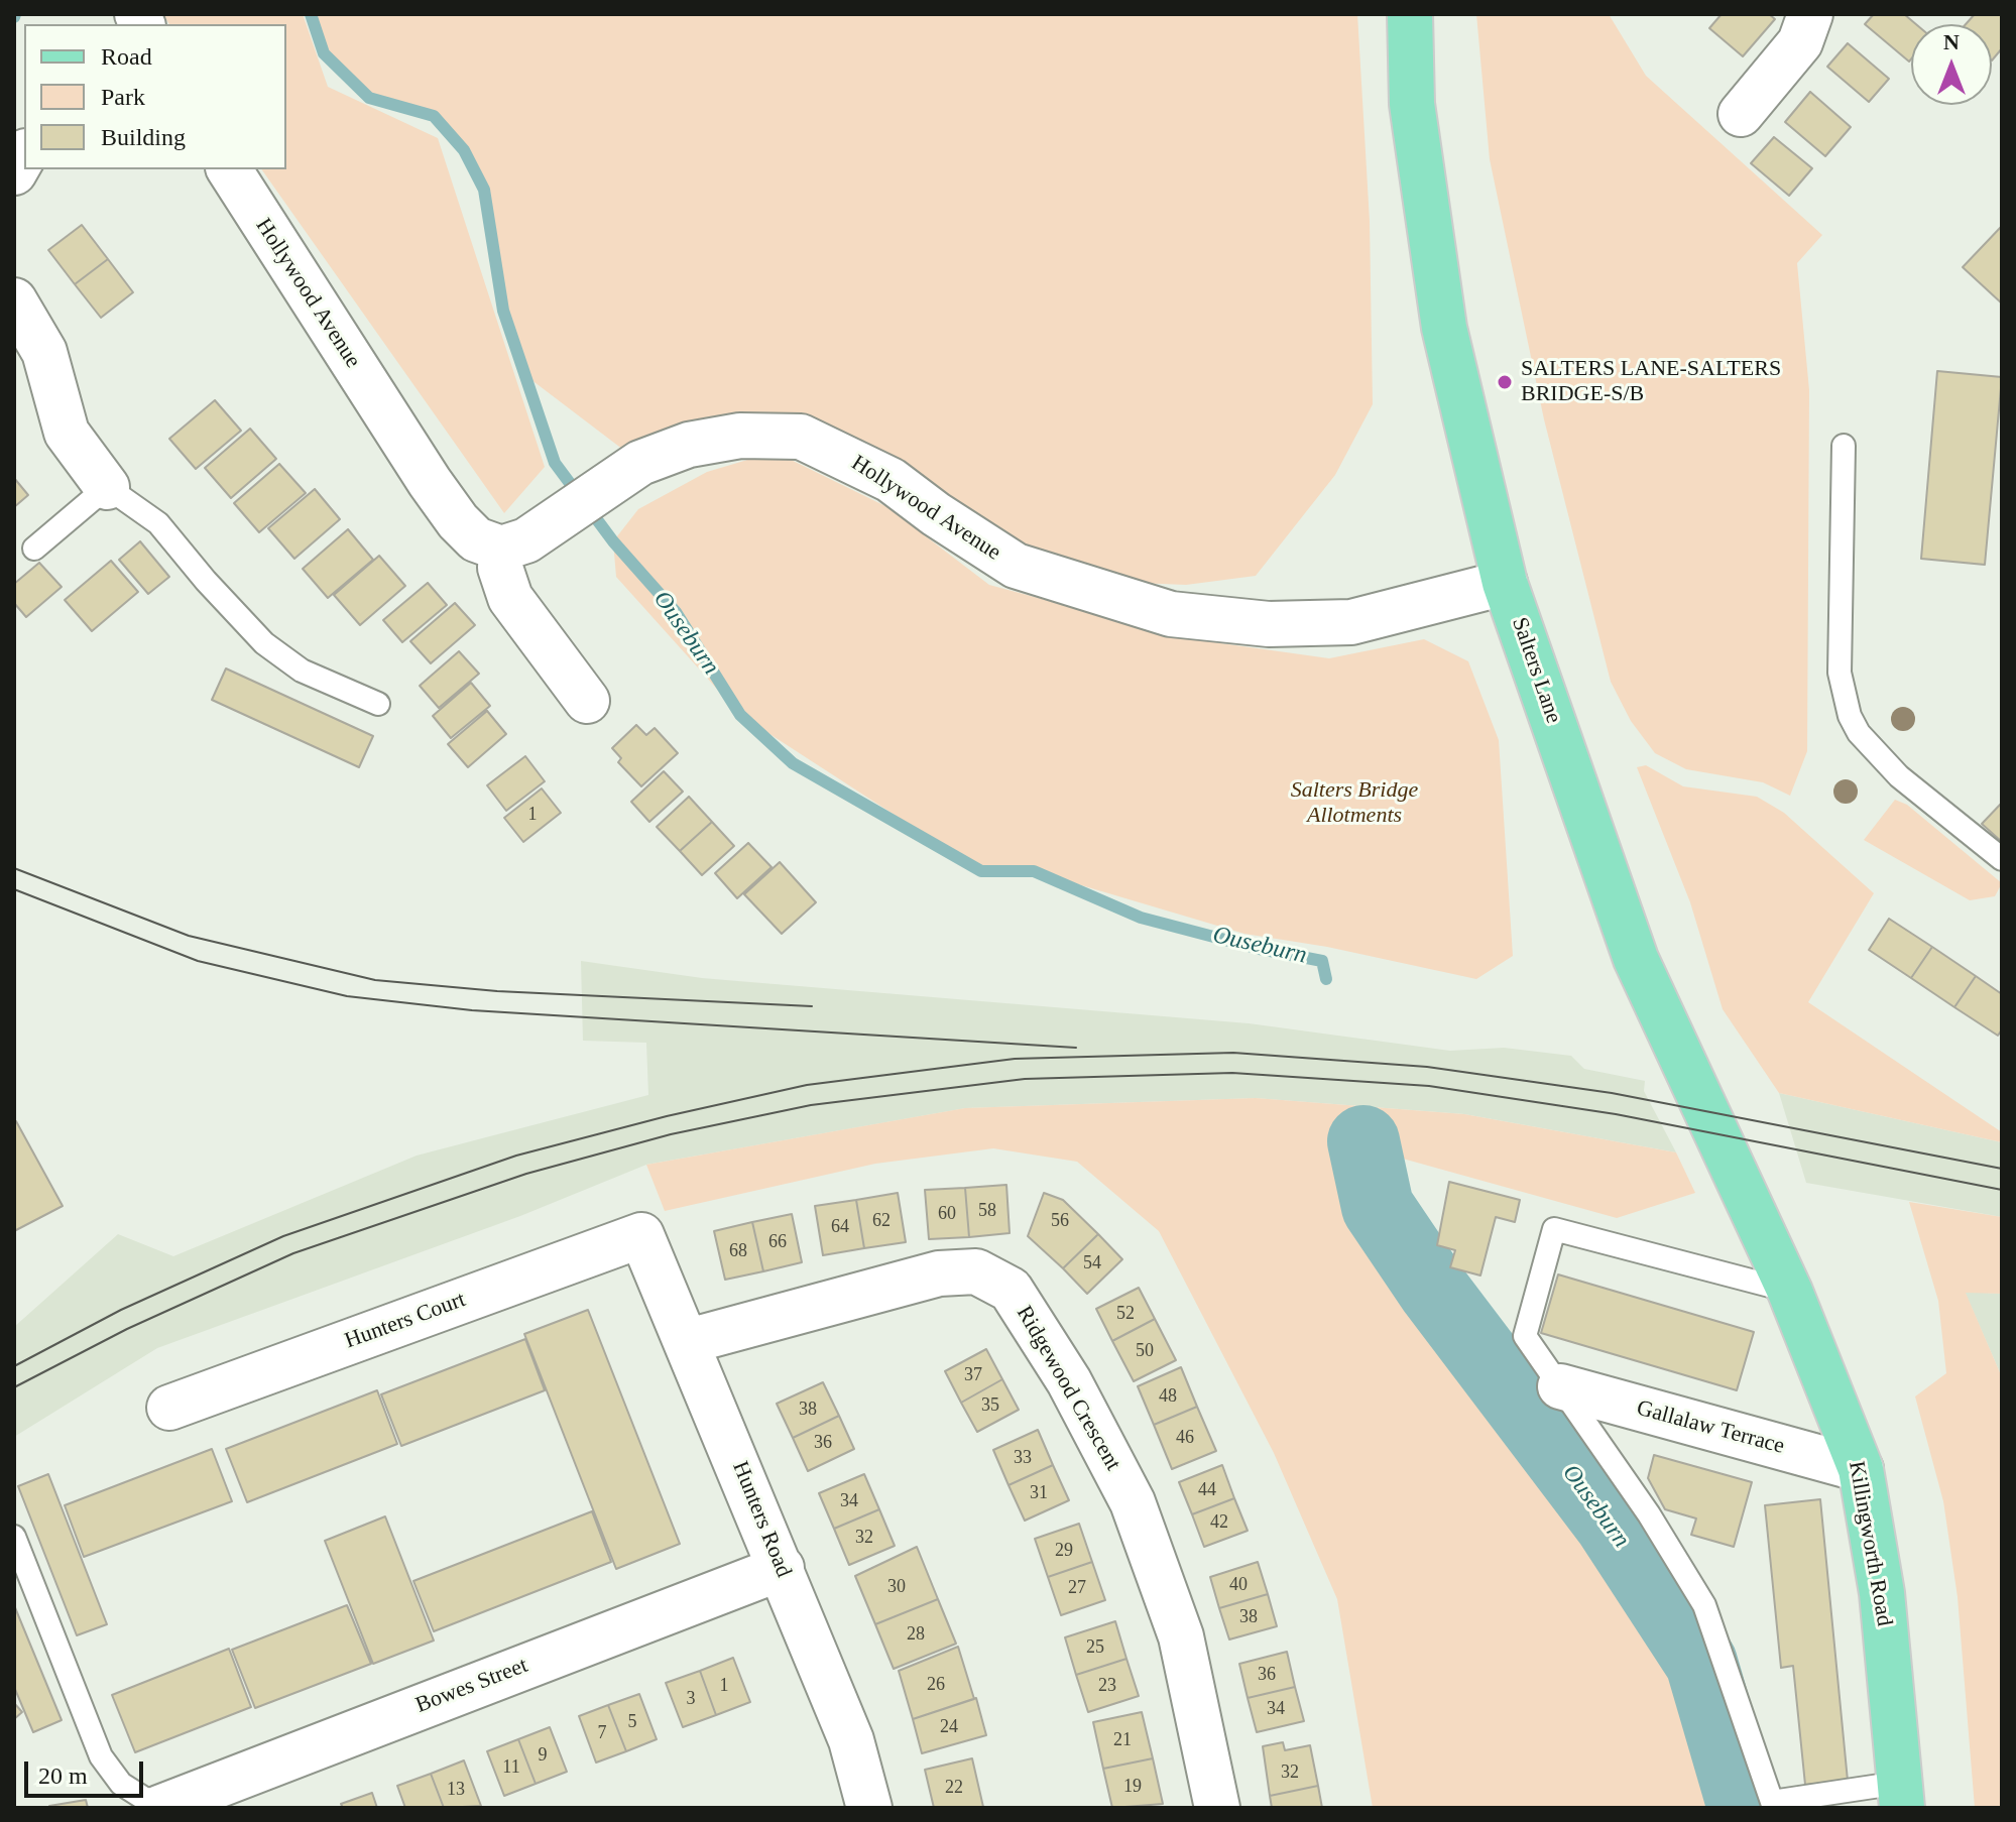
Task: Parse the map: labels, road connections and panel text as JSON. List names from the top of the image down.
{
  "streets": {
    "main road": ["Salters Lane", "Killingworth Road"],
    "street": [
      "Hollywood Avenue",
      "Hunters Court",
      "Ridgewood Crescent",
      "Gallalaw Terrace",
      "Hunters Road",
      "Bowes Street"
    ]
  },
  "crossings": [
    ["Hollywood Avenue", "Salters Lane"],
    ["Salters Lane", "Killingworth Road"],
    ["Hunters Court", "Hunters Road"],
    ["Ridgewood Crescent", "Hunters Road"],
    ["Gallalaw Terrace", "Killingworth Road"],
    ["Hunters Road", "Bowes Street"]
  ],
  "water": ["Ouseburn"],
  "parks": ["Salters Bridge Allotments"],
  "places": ["SALTERS LANE-SALTERS BRIDGE-S/B"],
  "house_numbers": [
    "1",
    "58",
    "60",
    "62",
    "56",
    "64",
    "66",
    "68",
    "54",
    "52",
    "50",
    "37",
    "48",
    "35",
    "38",
    "46",
    "36",
    "33",
    "44",
    "31",
    "34",
    "42",
    "32",
    "29",
    "40",
    "30",
    "27",
    "38",
    "28",
    "25",
    "36",
    "26",
    "1",
    "23",
    "3",
    "34",
    "5",
    "24",
    "7",
    "21",
    "9",
    "11",
    "32",
    "19",
    "22",
    "13"
  ],
  "legend": ["Road", "Park", "Building"],
  "scale_bar": "20 m",
  "north": "top"
}
